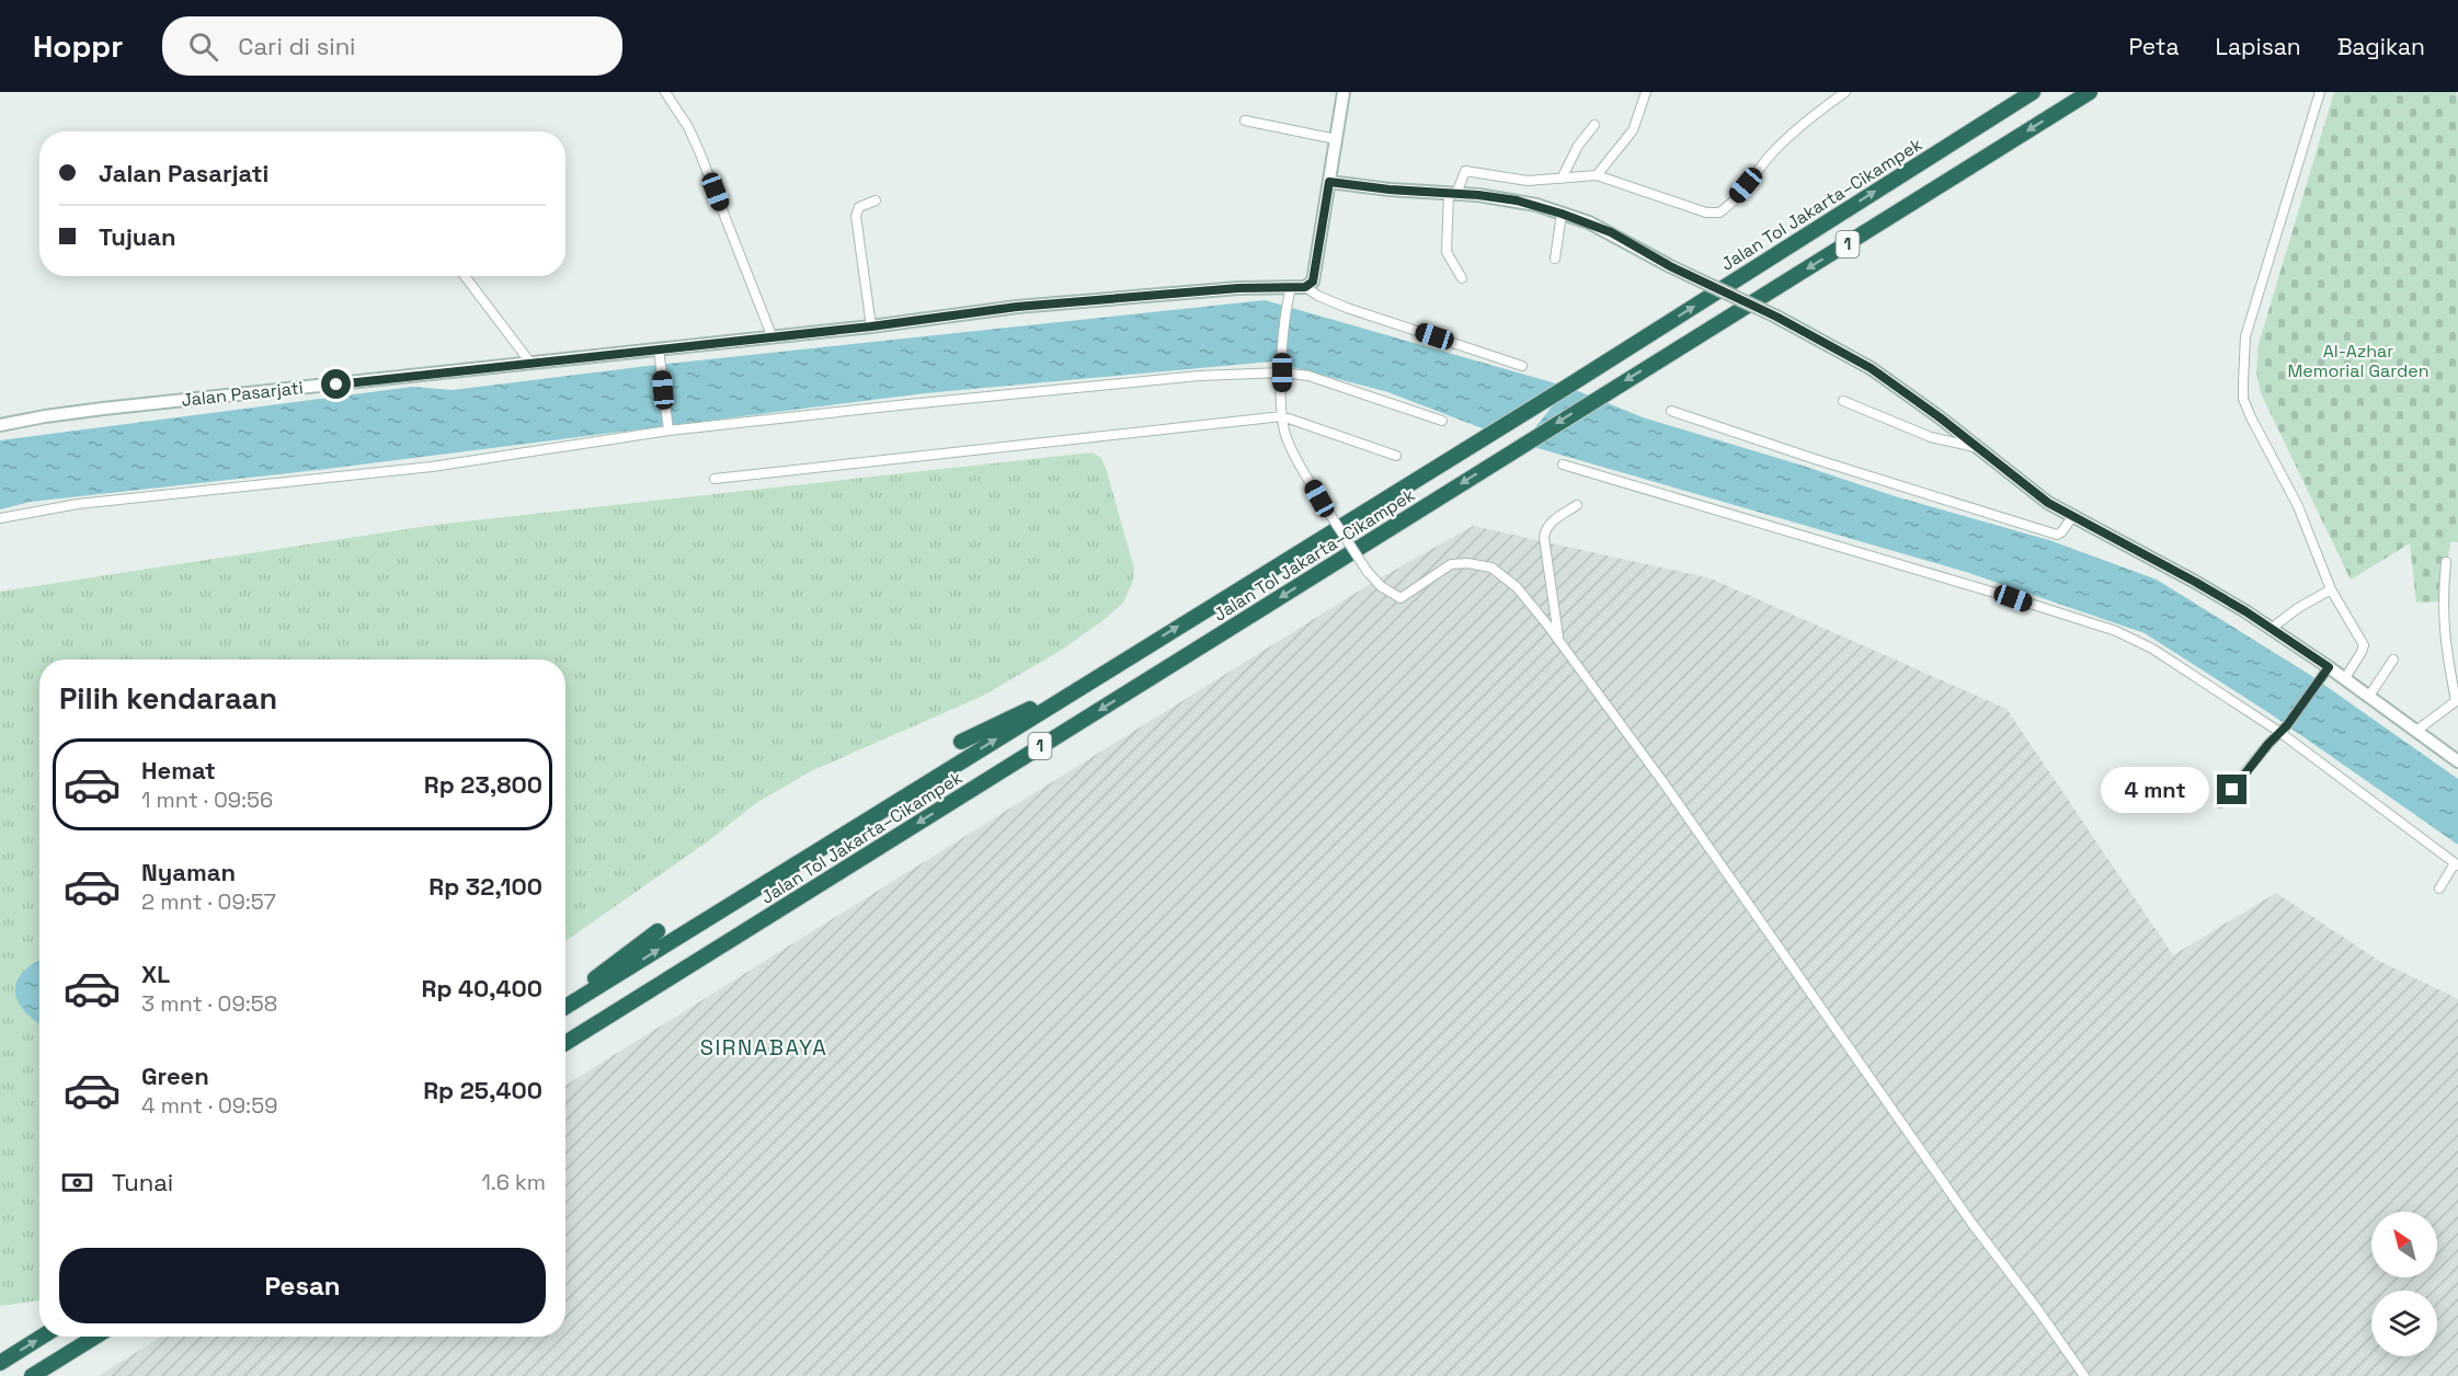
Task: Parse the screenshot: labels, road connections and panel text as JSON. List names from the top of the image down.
{
  "streets": {
    "highway": ["Jalan Tol Jakarta–Cikampek", "1"],
    "main road": ["Jalan Pasarjati"]
  },
  "districts": ["SIRNABAYA"],
  "parks": ["Al-Azhar Memorial Garden"],
  "north": "top left",
  "page": {
    "header": "Hoppr",
    "search": "Cari di sini",
    "nav": ["Peta", "Lapisan", "Bagikan"],
    "banner": ["Jalan Pasarjati", "Tujuan"],
    "heading": "Pilih kendaraan",
    "list": [
      {
        "name": "Hemat",
        "note": "1 mnt · 09:56",
        "value": "Rp 23,800"
      },
      {
        "name": "Nyaman",
        "note": "2 mnt · 09:57",
        "value": "Rp 32,100"
      },
      {
        "name": "XL",
        "note": "3 mnt · 09:58",
        "value": "Rp 40,400"
      },
      {
        "name": "Green",
        "note": "4 mnt · 09:59",
        "value": "Rp 25,400"
      }
    ],
    "bubble": "4 mnt",
    "pay": ["Tunai", "1.6 km"],
    "buttons": "Pesan"
  }
}
